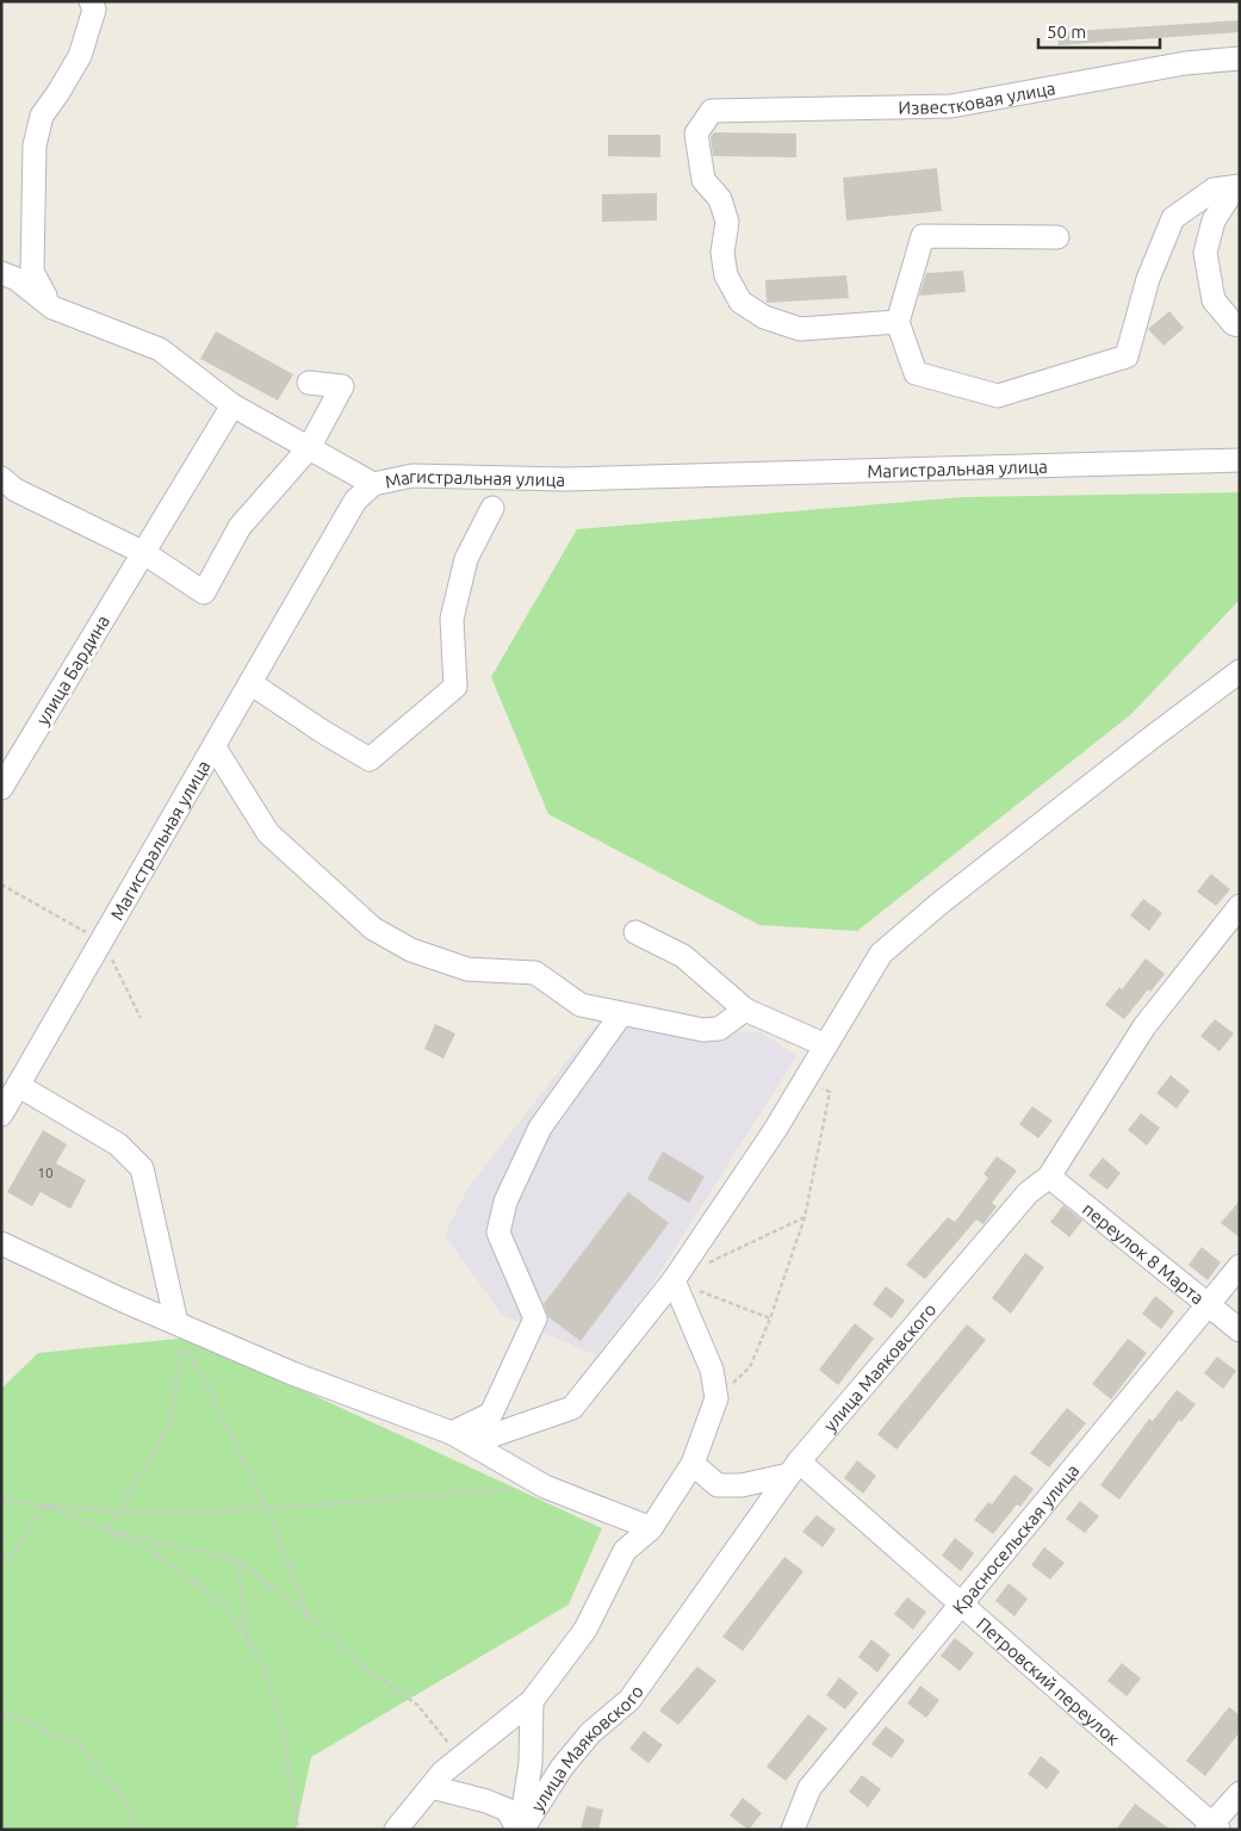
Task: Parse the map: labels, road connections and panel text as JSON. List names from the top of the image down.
{
  "streets": {
    "street": [
      "Известковая улица",
      "Магистральная улица",
      "улица Бардина",
      "переулок 8 Марта",
      "улица Маяковского",
      "Красносельская улица",
      "Петровский переулок"
    ]
  },
  "crossings": [
    ["переулок 8 Марта", "улица Маяковского"],
    ["переулок 8 Марта", "Красносельская улица"],
    ["улица Маяковского", "Петровский переулок"],
    ["Красносельская улица", "Петровский переулок"]
  ],
  "house_numbers": ["10"],
  "scale_bar": "50 m"
}
